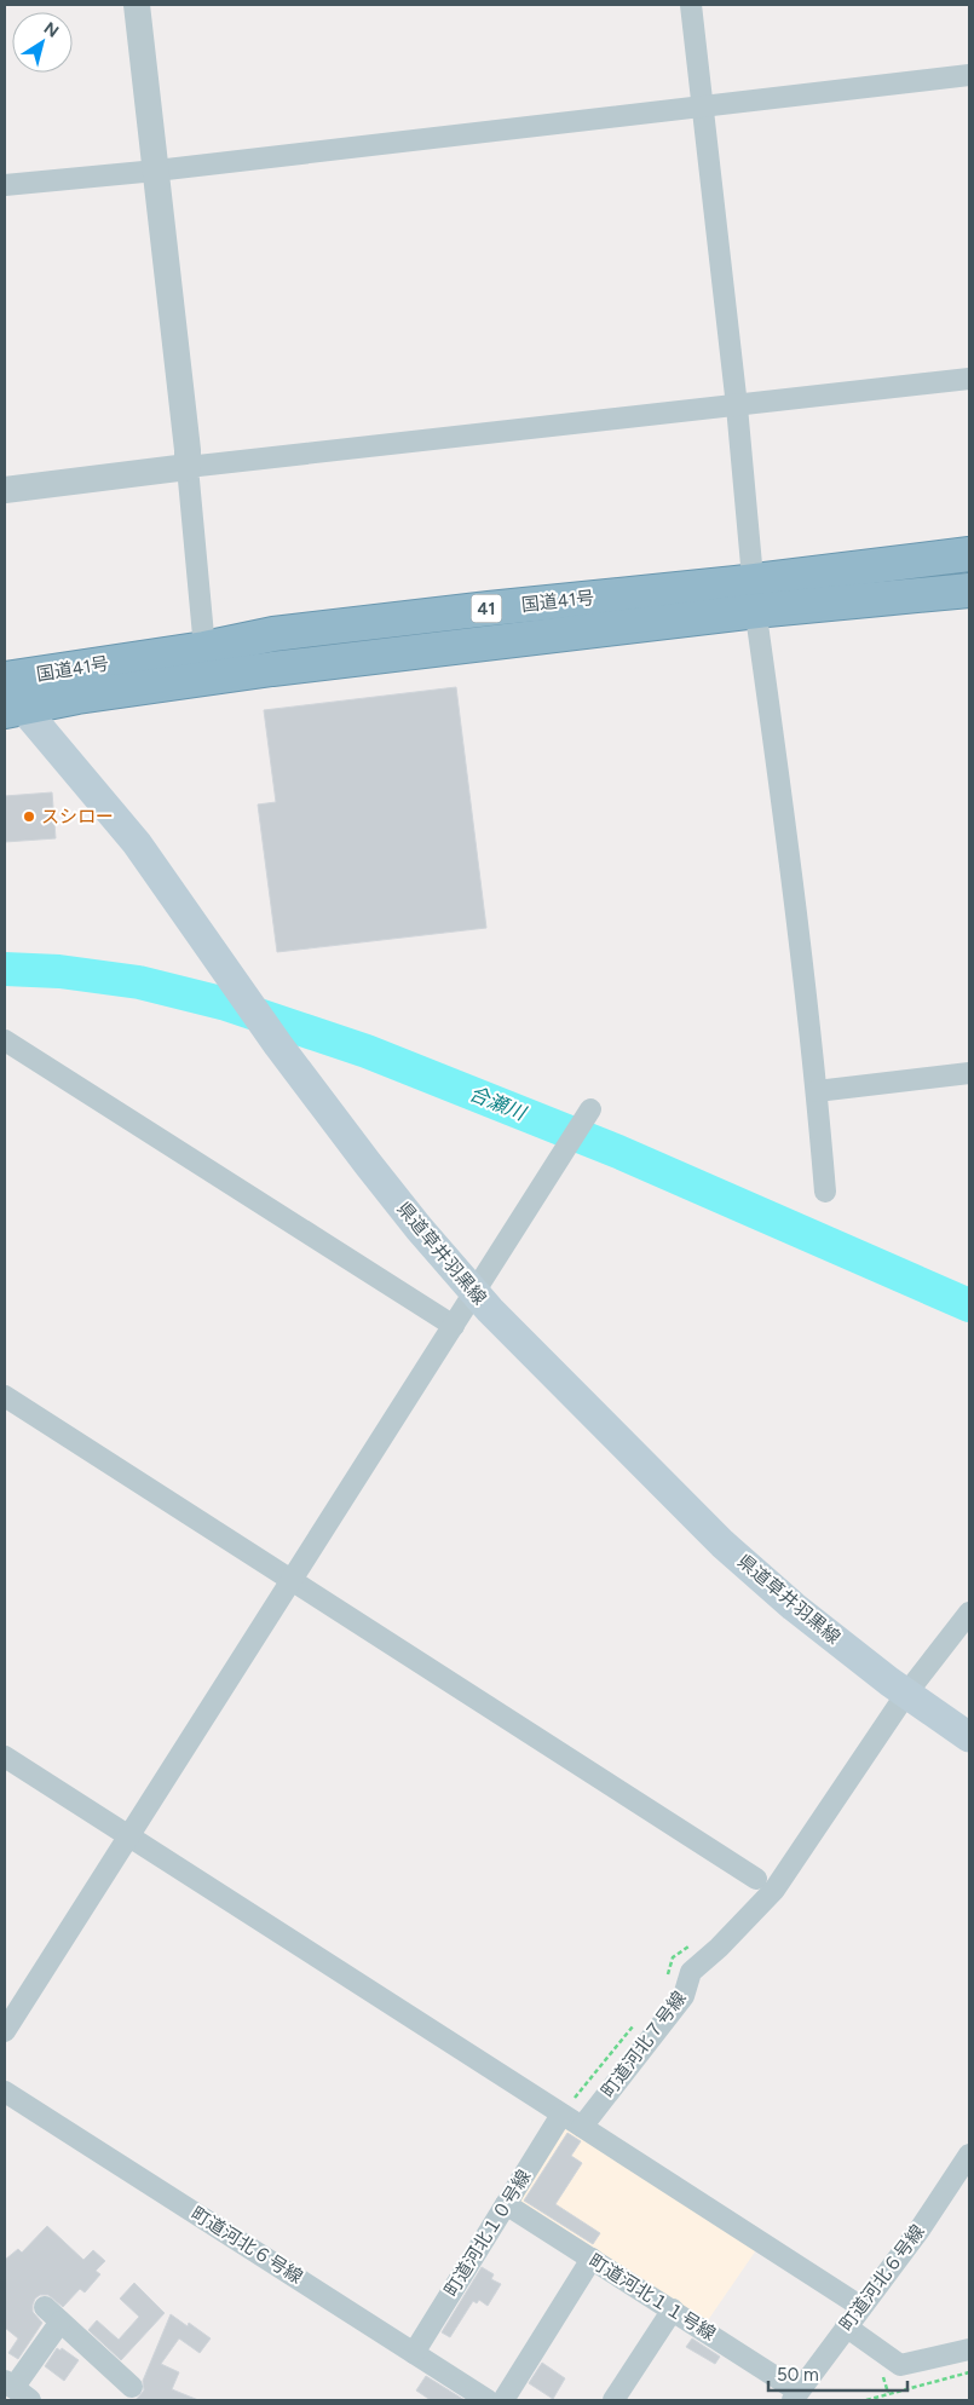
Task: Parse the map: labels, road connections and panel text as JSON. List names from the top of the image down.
{
  "streets": {
    "highway": ["国道41号", "41"],
    "main road": ["県道草井羽黒線"],
    "street": [
      "町道河北７号線",
      "町道河北１０号線",
      "町道河北６号線",
      "町道河北１１号線"
    ]
  },
  "crossings": [
    ["国道41号", "県道草井羽黒線"],
    ["県道草井羽黒線", "町道河北７号線"],
    ["町道河北１０号線", "町道河北６号線"],
    ["町道河北１０号線", "町道河北１１号線"],
    ["町道河北６号線", "町道河北１１号線"]
  ],
  "water": ["合瀬川"],
  "places": ["スシロー"],
  "scale_bar": "50 m",
  "north": "top right"
}
